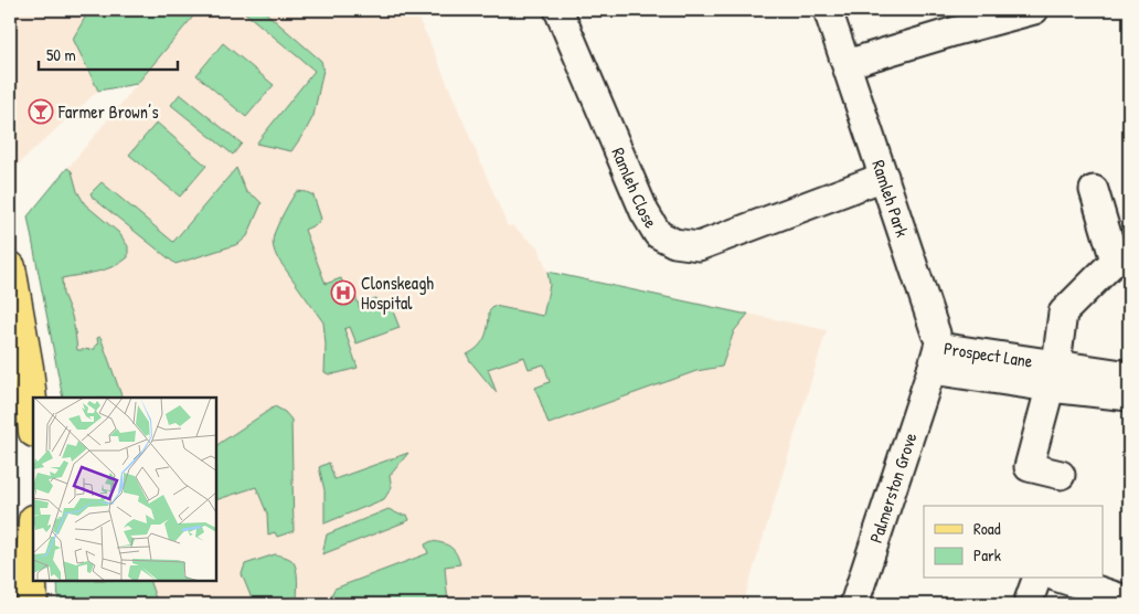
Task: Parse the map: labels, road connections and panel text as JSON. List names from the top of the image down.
{
  "streets": {
    "street": [
      "Ramleh Close",
      "Ramleh Park",
      "Prospect Lane",
      "Palmerston Grove"
    ]
  },
  "crossings": [
    ["Ramleh Close", "Ramleh Park"],
    ["Prospect Lane", "Palmerston Grove"]
  ],
  "places": {
    "bar": ["Farmer Brown’s"],
    "hospital": ["Clonskeagh Hospital"]
  },
  "legend": ["Road", "Park"],
  "scale_bar": "50 m"
}
